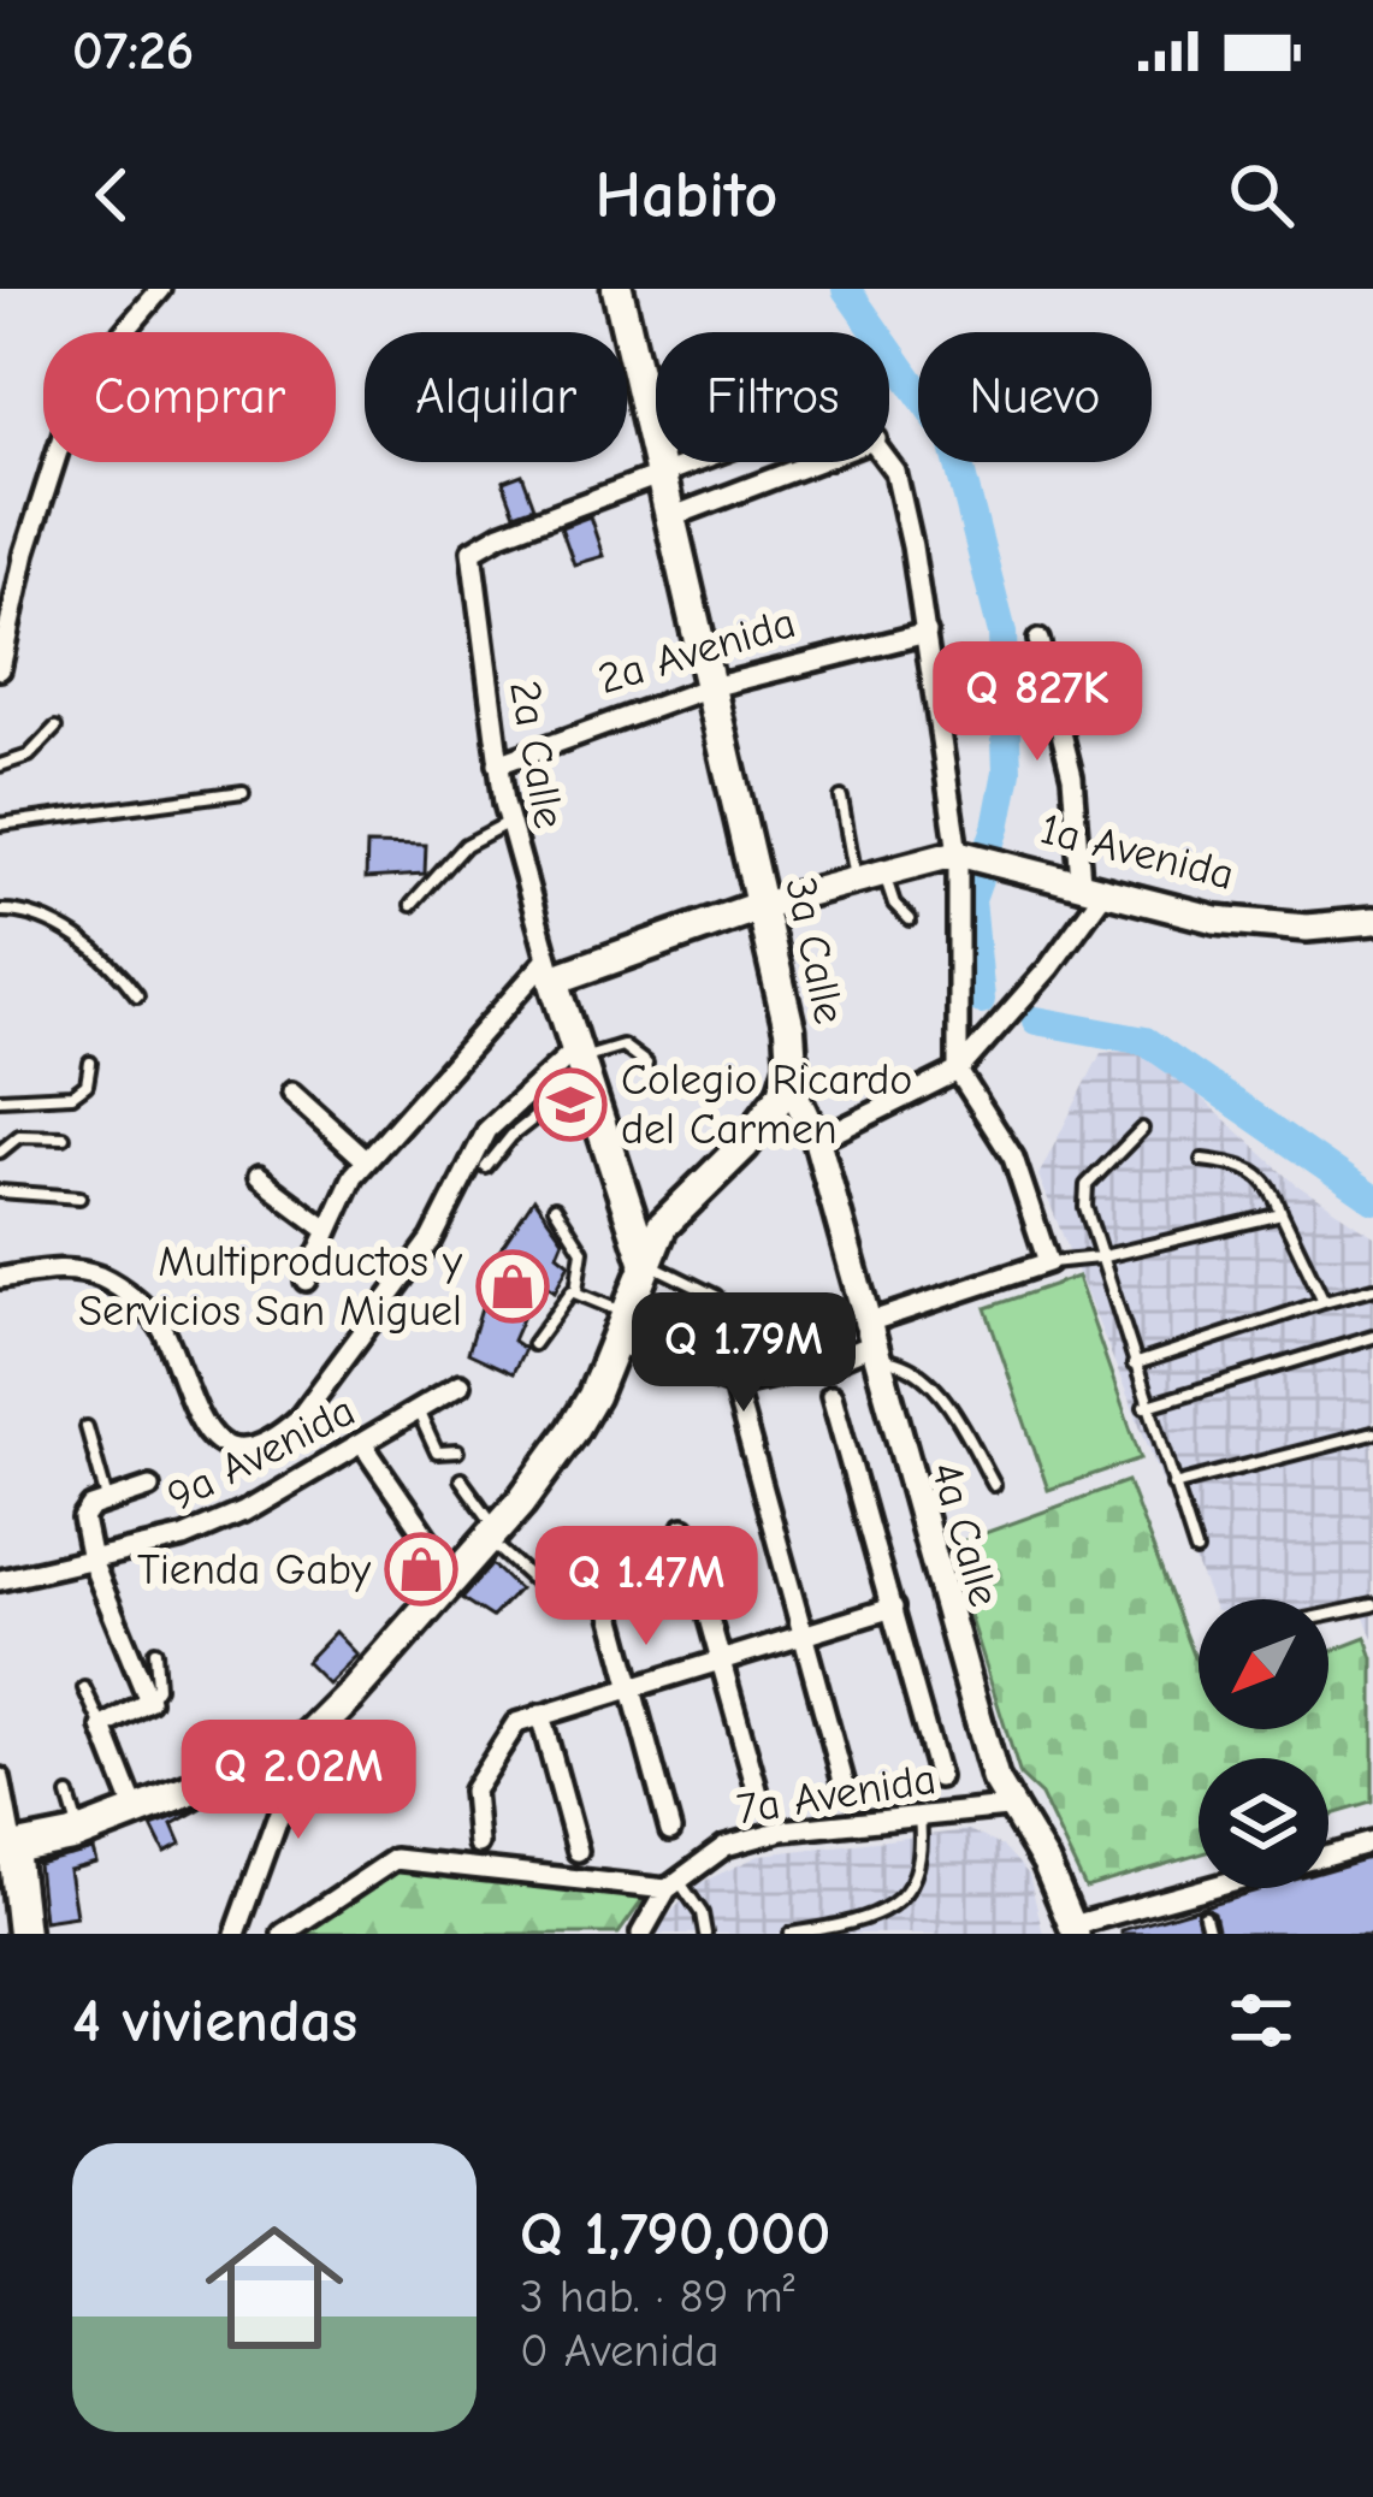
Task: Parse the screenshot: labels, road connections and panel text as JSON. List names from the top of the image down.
{
  "streets": {
    "main road": ["1a Avenida", "3a Calle", "4a Calle"],
    "street": [
      "2a Avenida",
      "2a Calle",
      "9a Avenida",
      "7a Avenida"
    ]
  },
  "crossings": [
    ["2a Avenida", "2a Calle"],
    ["2a Avenida", "3a Calle"],
    ["2a Calle", "1a Avenida"],
    ["2a Calle", "3a Calle"],
    ["1a Avenida", "3a Calle"],
    ["3a Calle", "4a Calle"],
    ["4a Calle", "7a Avenida"]
  ],
  "places": {
    "school or university": ["Colegio Ricardo del Carmen"],
    "shop": ["Multiproductos y Servicios San Miguel", "Tienda Gaby"]
  },
  "north": "bottom left",
  "page": {
    "status": "07:26",
    "header": "Habito",
    "chip": [
      "Comprar",
      "Alquilar",
      "Filtros",
      "Nuevo"
    ],
    "price": [
      "Q 827K",
      "Q 1.79M",
      "Q 1.47M",
      "Q 2.02M"
    ],
    "heading": "4 viviendas",
    "list": [
      {
        "name": "Q 1,790,000",
        "note": "3 hab. · 89 m² · 0 Avenida"
      }
    ]
  }
}
